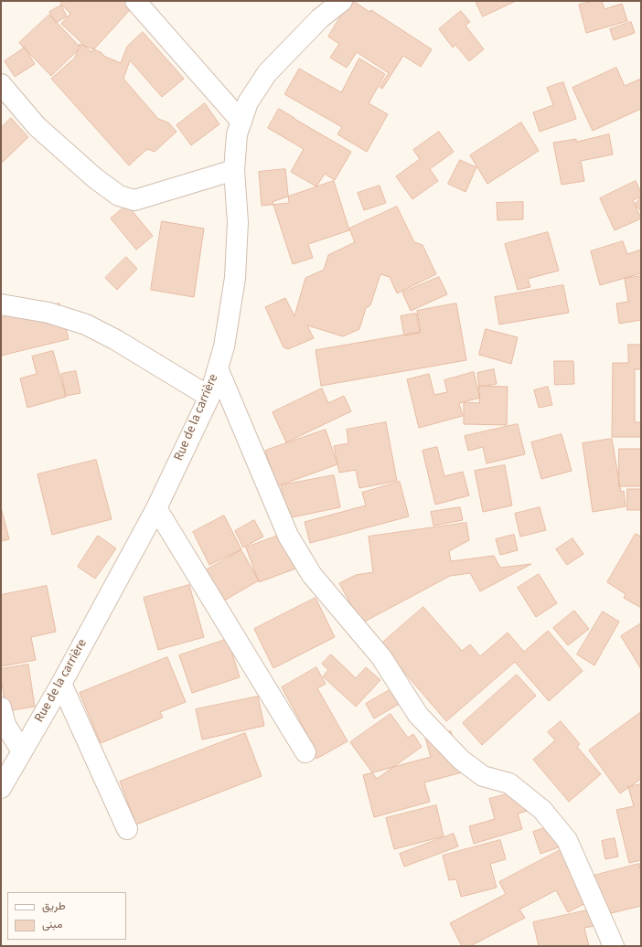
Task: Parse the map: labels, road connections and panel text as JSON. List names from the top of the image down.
{
  "streets": {
    "street": ["Rue de la carrière"]
  },
  "legend": ["طريق", "مبنى"]
}
